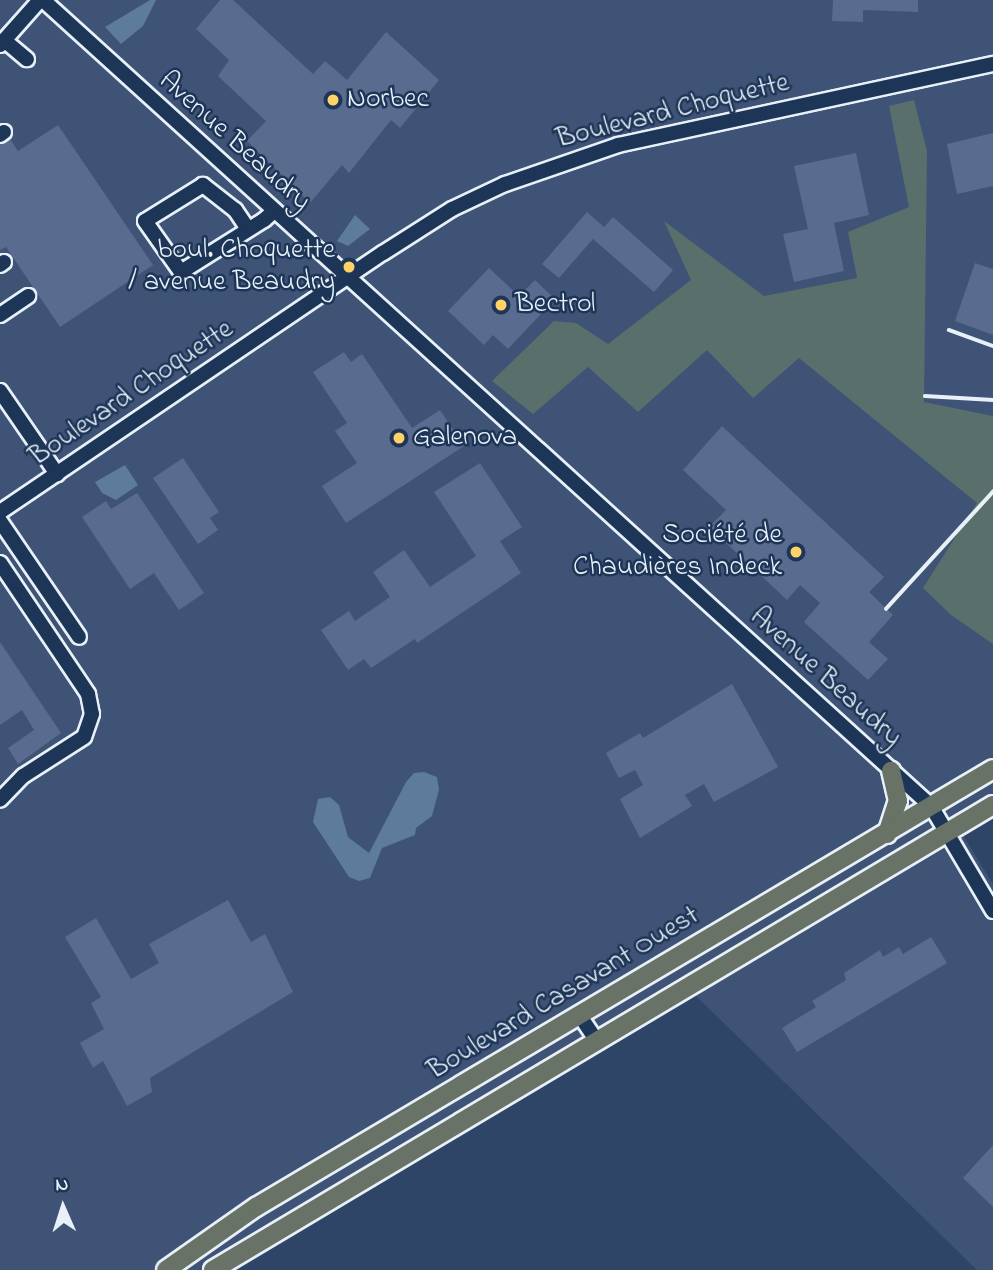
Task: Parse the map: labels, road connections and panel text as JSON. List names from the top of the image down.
{
  "streets": {
    "main road": ["Boulevard Casavant Ouest"],
    "street": ["Boulevard Choquette", "Avenue Beaudry"]
  },
  "crossings": [
    ["Boulevard Choquette", "Avenue Beaudry"],
    ["Avenue Beaudry", "Boulevard Casavant Ouest"]
  ],
  "places": [
    "Norbec",
    "boul. Choquette / avenue Beaudry",
    "Bectrol",
    "Galenova",
    "Société de Chaudières Indeck"
  ],
  "north": "top"
}
